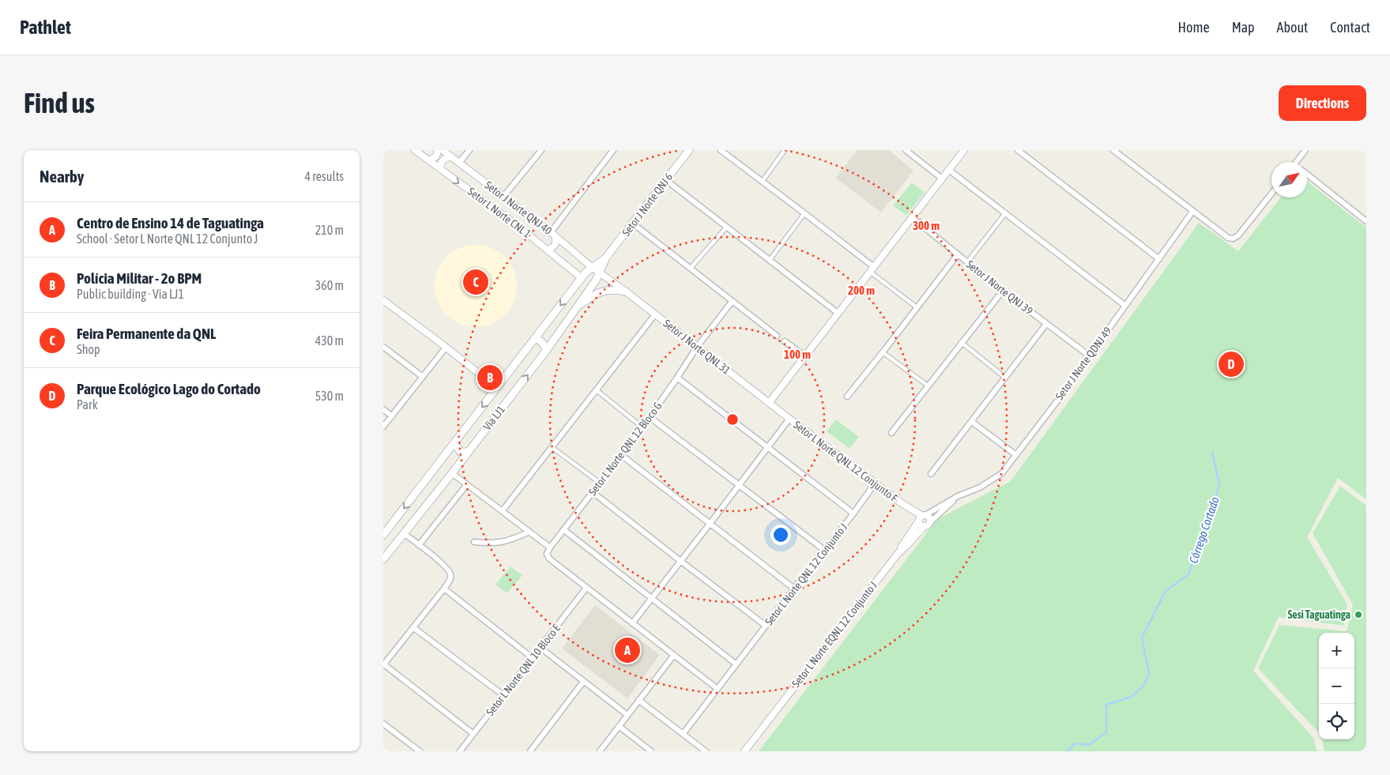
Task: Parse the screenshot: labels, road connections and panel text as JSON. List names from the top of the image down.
{
  "streets": {
    "main road": ["Setor J Norte QNJ 6", "Via LJ1"],
    "street": [
      "Setor J Norte QNJ 40",
      "Setor L Norte CNL 1",
      "Setor J Norte QNJ 39",
      "Setor J Norte QNL 31",
      "Setor J Norte QDNJ 49",
      "Setor L Norte QNL 12 Bloco G",
      "Setor L Norte QNL 12 Conjunto F",
      "Setor L Norte QNL 12 Conjunto J",
      "Setor L Norte EQNL 12 Conjunto J",
      "Setor L Norte QNL 10 Bloco E"
    ]
  },
  "crossings": [
    ["Setor J Norte QNJ 6", "Via LJ1"],
    ["Setor J Norte QNJ 40", "Setor J Norte QNL 31"],
    ["Setor J Norte QNJ 40", "Via LJ1"],
    ["Setor L Norte CNL 1", "Via LJ1"],
    ["Setor J Norte QNJ 39", "Setor J Norte QDNJ 49"],
    ["Setor J Norte QNL 31", "Via LJ1"],
    ["Setor J Norte QNL 31", "Setor L Norte QNL 12 Bloco G"],
    ["Setor J Norte QNL 31", "Setor L Norte QNL 12 Conjunto F"],
    ["Setor L Norte QNL 12 Conjunto F", "Setor L Norte QNL 12 Conjunto J"]
  ],
  "one_way": ["Setor L Norte CNL 1"],
  "water": ["Córrego Cortado"],
  "places": ["Sesi Taguatinga"],
  "north": "top right",
  "page": {
    "header": "Pathlet",
    "nav": [
      "Home",
      "Map",
      "About",
      "Contact"
    ],
    "buttons": "Directions",
    "title": "Find us",
    "heading": ["Nearby", "4 results"],
    "list": [
      {
        "mark": "A",
        "name": "Centro de Ensino 14 de Taguatinga",
        "note": "School · Setor L Norte QNL 12 Conjunto J",
        "value": "210 m"
      },
      {
        "mark": "B",
        "name": "Polícia Militar - 2o BPM",
        "note": "Public building · Via LJ1",
        "value": "360 m"
      },
      {
        "mark": "C",
        "name": "Feira Permanente da QNL",
        "note": "Shop",
        "value": "430 m"
      },
      {
        "mark": "D",
        "name": "Parque Ecológico Lago do Cortado",
        "note": "Park",
        "value": "530 m"
      }
    ],
    "pins": [
      "C",
      "D",
      "B",
      "A"
    ],
    "map_buttons": ["+", "−"]
  },
  "rings": ["300 m", "200 m", "100 m"]
}
